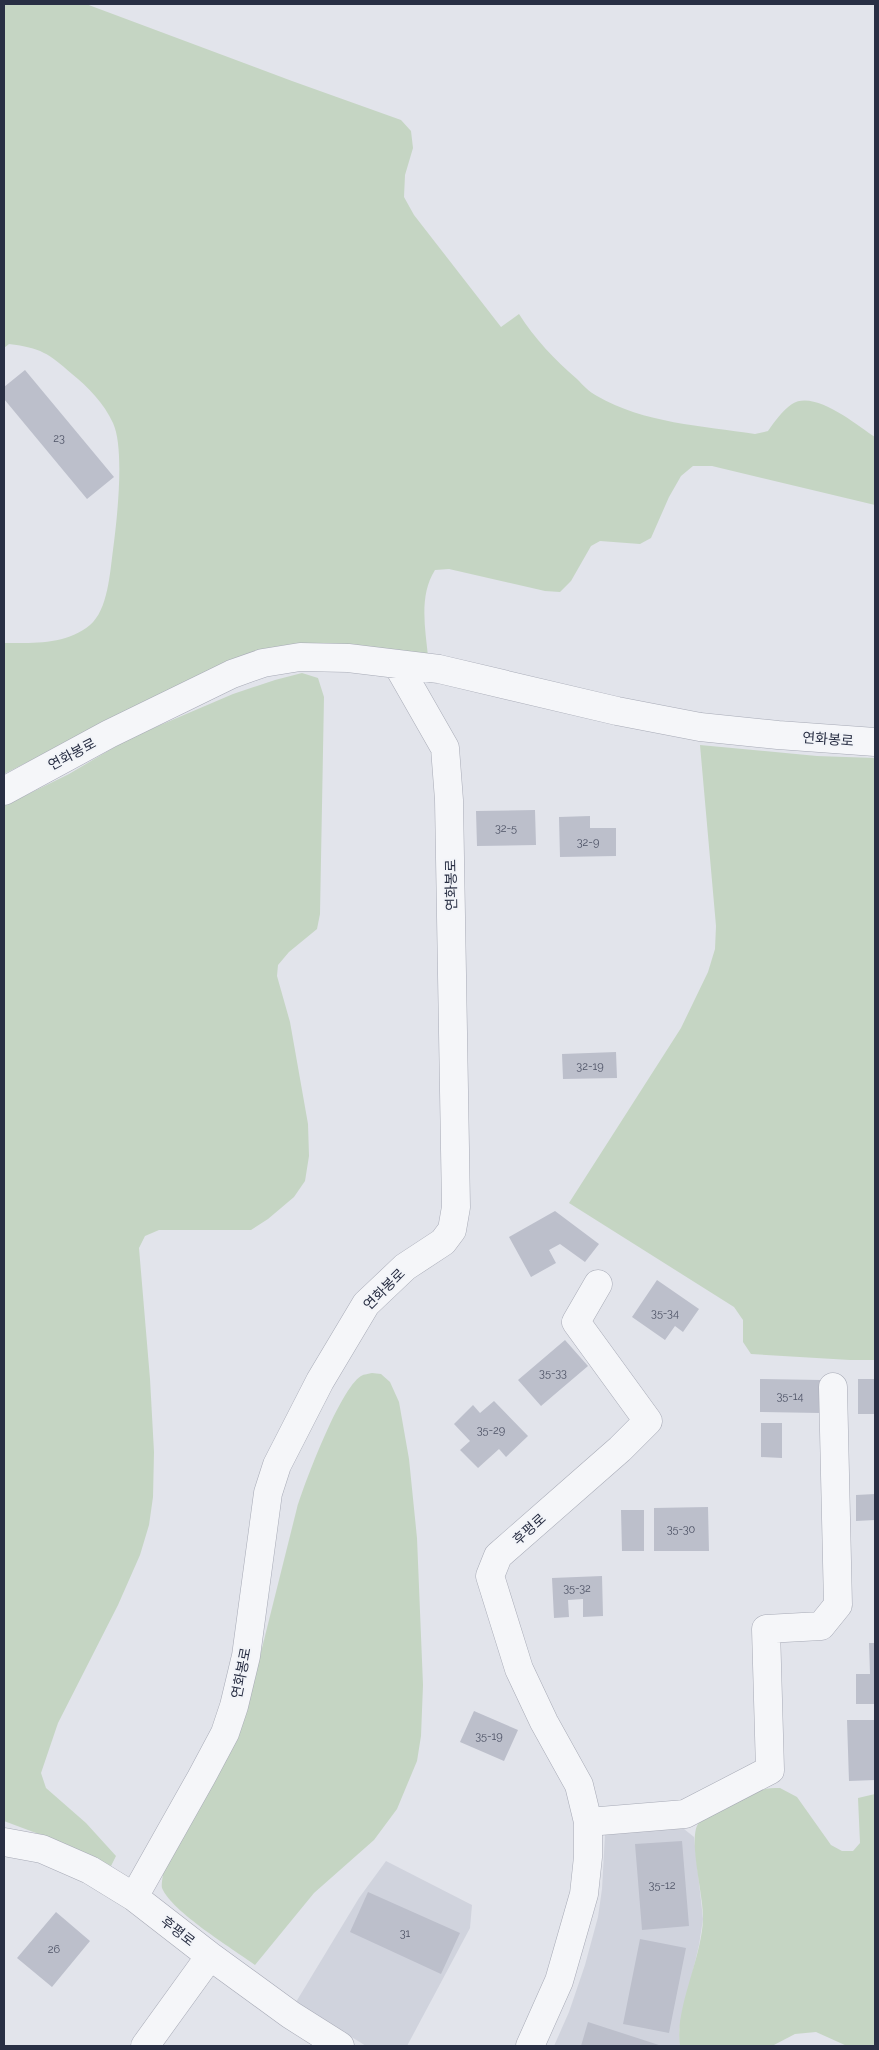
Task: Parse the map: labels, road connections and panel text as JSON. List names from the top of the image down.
{
  "streets": {
    "street": ["연화봉로", "후평로"]
  },
  "crossings": [
    ["연화봉로", "후평로"]
  ],
  "house_numbers": [
    "23",
    "32-5",
    "32-9",
    "32-19",
    "35-34",
    "35-33",
    "35-14",
    "35-29",
    "35-30",
    "35-32",
    "35-19",
    "35-12",
    "31",
    "26"
  ]
}
